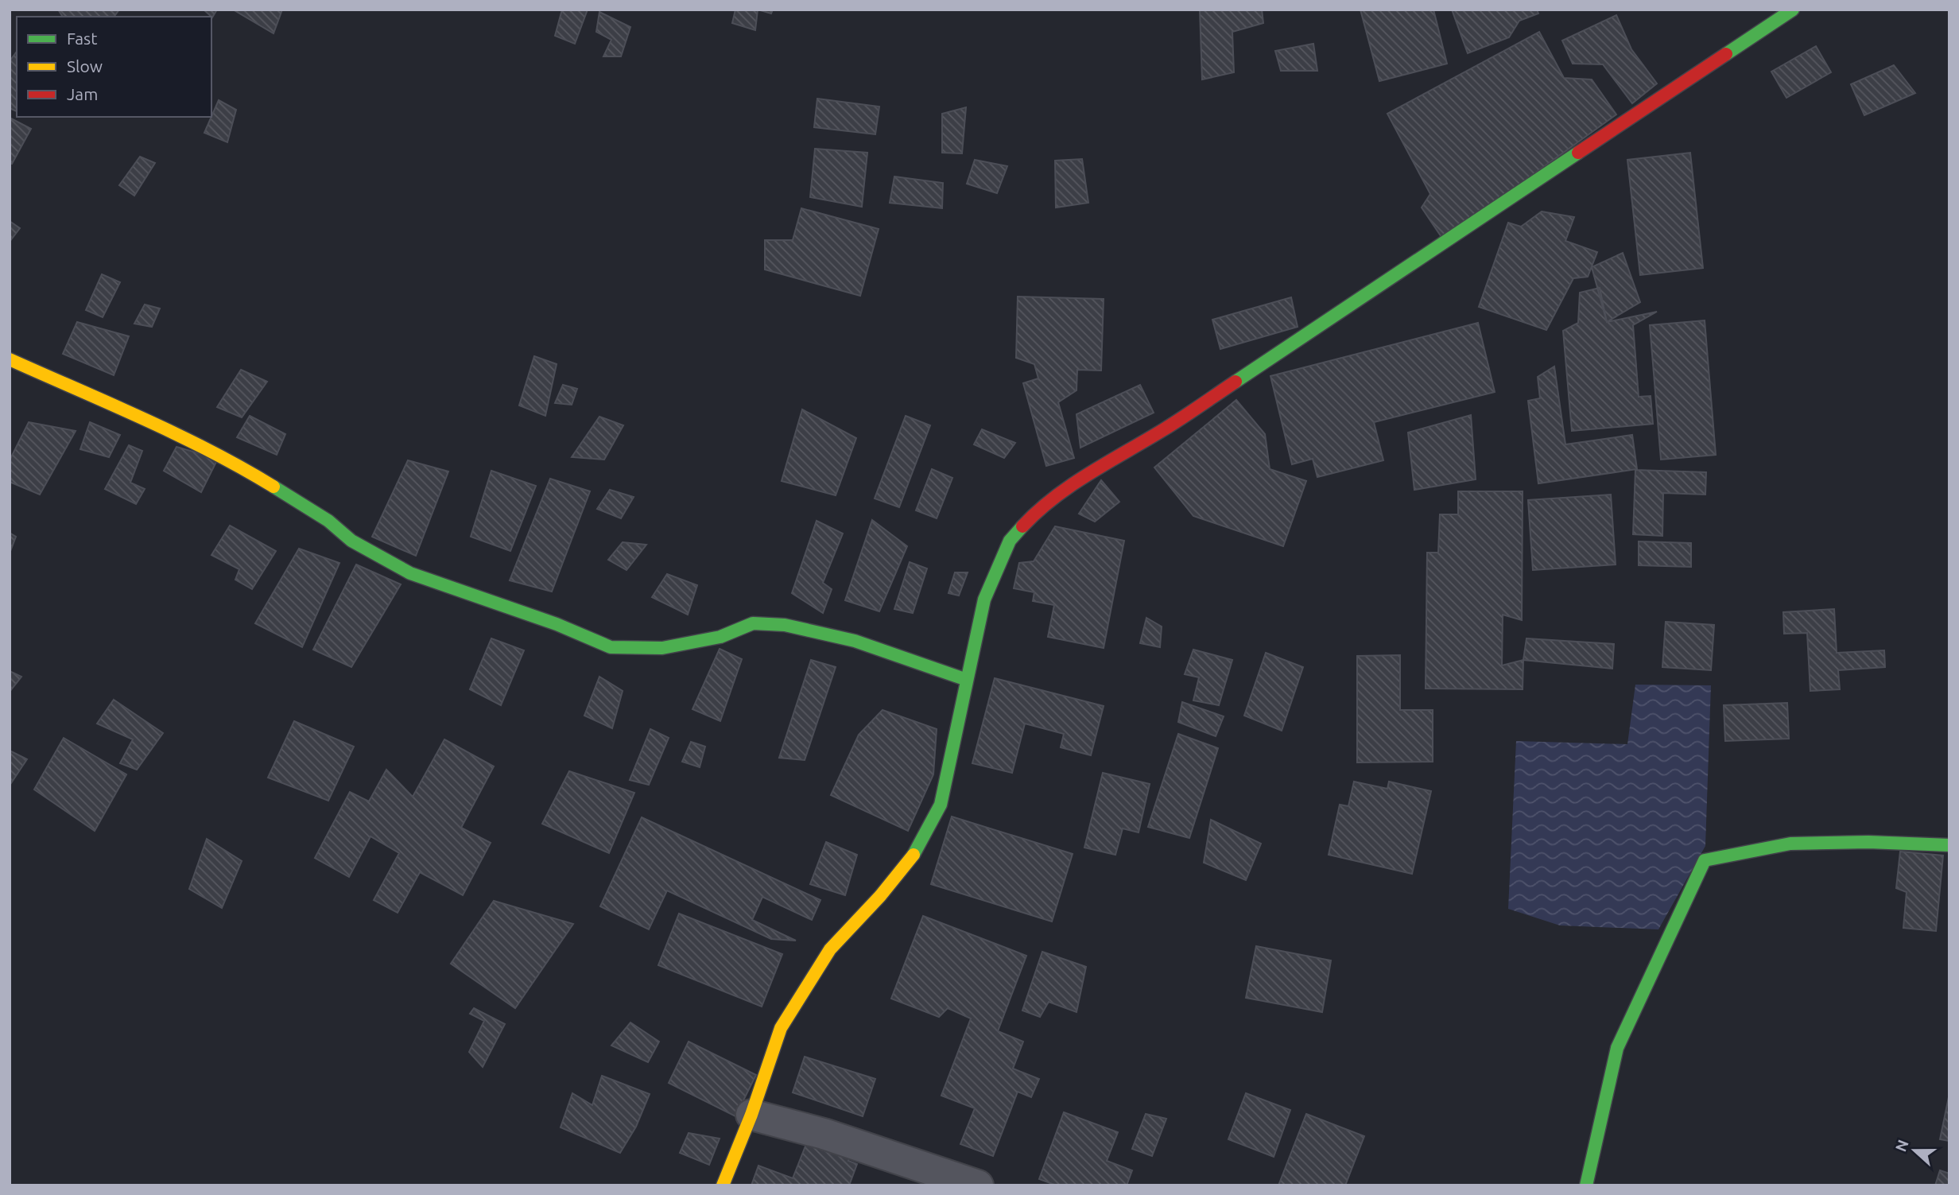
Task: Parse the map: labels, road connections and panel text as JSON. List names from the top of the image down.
{
  "legend": ["Fast", "Slow", "Jam"],
  "north": "left"
}
